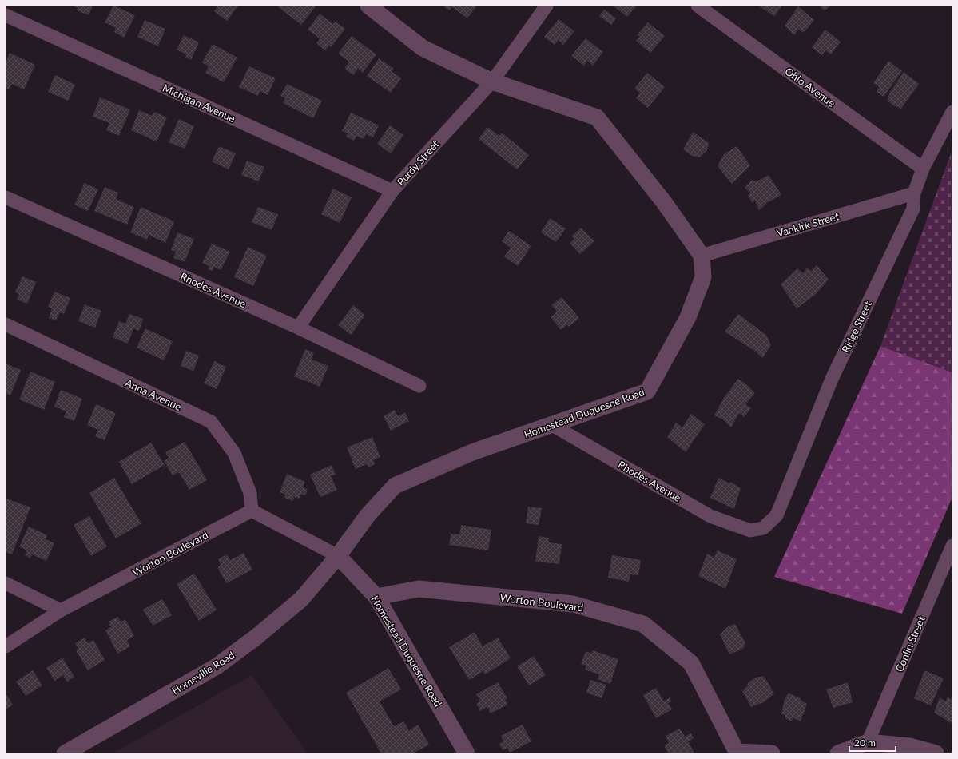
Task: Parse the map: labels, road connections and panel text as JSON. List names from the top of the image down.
{
  "streets": {
    "street": [
      "Ohio Avenue",
      "Michigan Avenue",
      "Purdy Street",
      "Vankirk Street",
      "Rhodes Avenue",
      "Ridge Street",
      "Anna Avenue",
      "Homestead Duquesne Road",
      "Worton Boulevard",
      "Conlin Street",
      "Homeville Road"
    ]
  },
  "crossings": [
    ["Ohio Avenue", "Ridge Street"],
    ["Michigan Avenue", "Purdy Street"],
    ["Purdy Street", "Rhodes Avenue"],
    ["Vankirk Street", "Ridge Street"],
    ["Vankirk Street", "Homestead Duquesne Road"],
    ["Rhodes Avenue", "Ridge Street"],
    ["Rhodes Avenue", "Homestead Duquesne Road"],
    ["Anna Avenue", "Worton Boulevard"],
    ["Homestead Duquesne Road", "Worton Boulevard"],
    ["Homestead Duquesne Road", "Homeville Road"]
  ],
  "scale_bar": "20 m"
}
